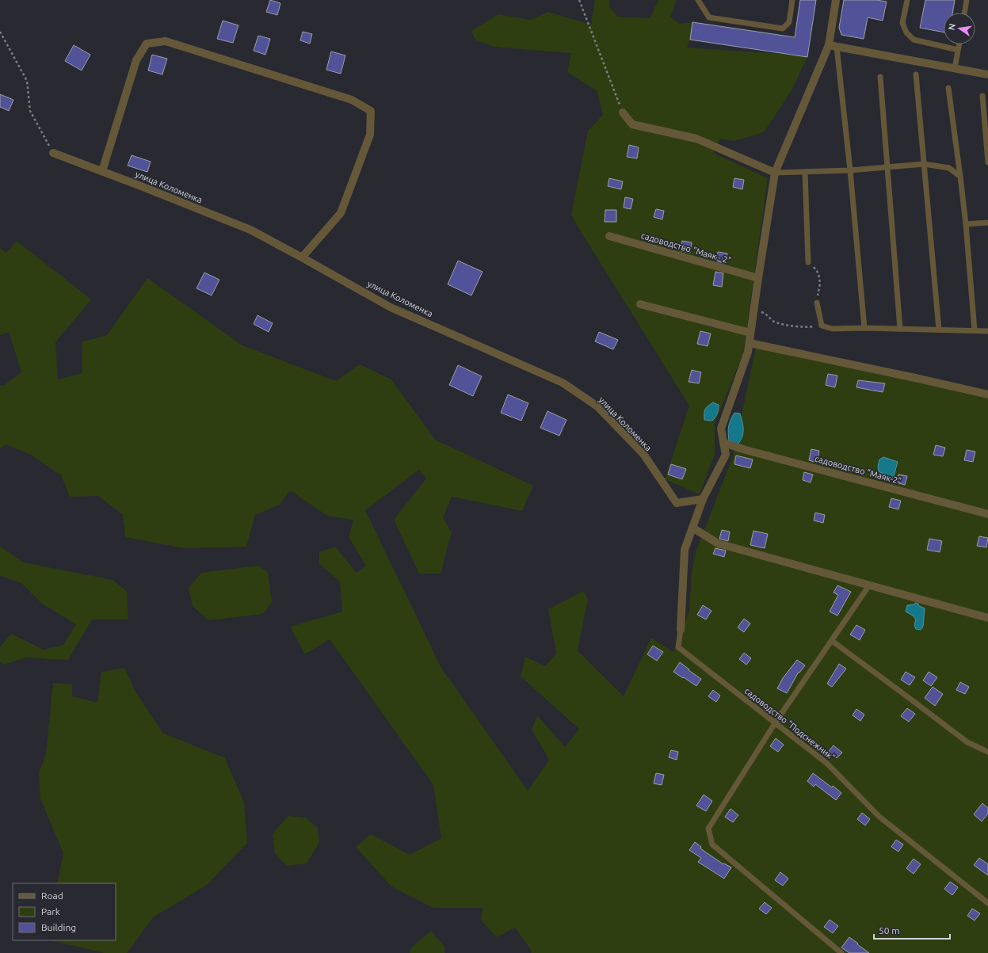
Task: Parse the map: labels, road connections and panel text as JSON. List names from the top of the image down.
{
  "streets": {
    "street": ["улица Коломенка", "садоводство \"Маяк - 2\"", "садоводство \"Маяк-2\""],
    "lane": ["садоводство \"Подснежник\""]
  },
  "legend": ["Road", "Park", "Building"],
  "scale_bar": "50 m",
  "north": "left"
}
